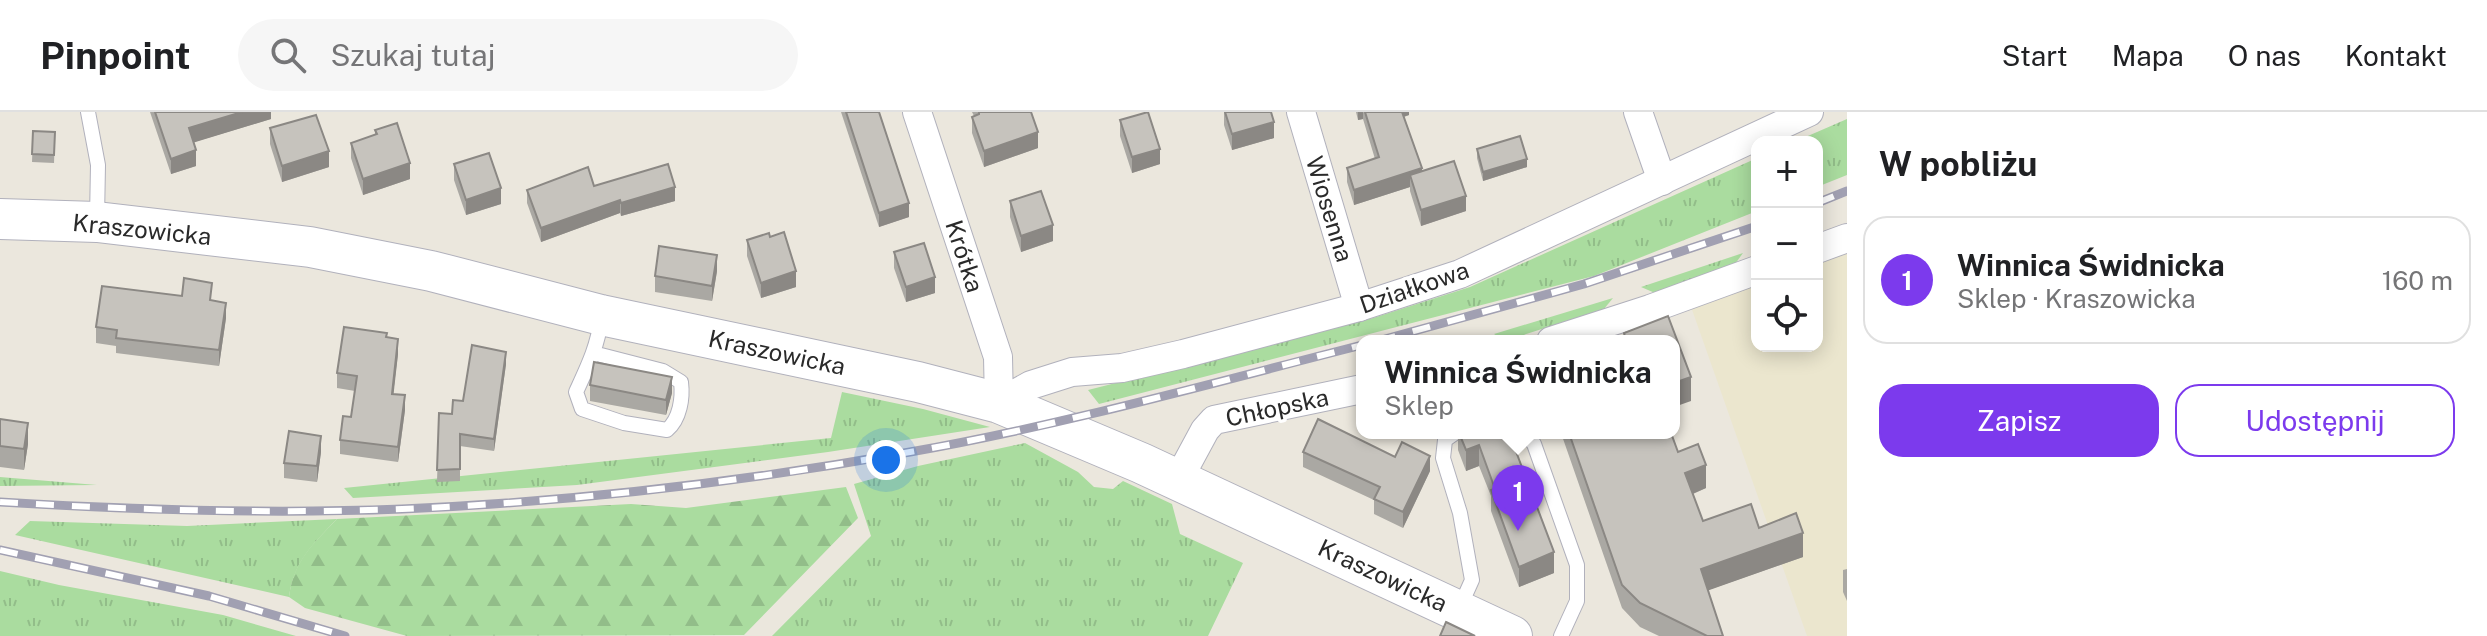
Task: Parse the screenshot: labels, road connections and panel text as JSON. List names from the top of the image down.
{
  "streets": {
    "street": [
      "Wiosenna",
      "Kraszowicka",
      "Krótka",
      "Działkowa",
      "Chłopska"
    ]
  },
  "crossings": [
    ["Wiosenna", "Działkowa"],
    ["Kraszowicka", "Krótka"],
    ["Kraszowicka", "Działkowa"],
    ["Kraszowicka", "Chłopska"],
    ["Krótka", "Działkowa"]
  ],
  "page": {
    "header": "Pinpoint",
    "search": "Szukaj tutaj",
    "nav": [
      "Start",
      "Mapa",
      "O nas",
      "Kontakt"
    ],
    "heading": "W pobliżu",
    "map_buttons": ["+", "−"],
    "list": [
      {
        "mark": "1",
        "name": "Winnica Świdnicka",
        "note": "Sklep · Kraszowicka",
        "value": "160 m"
      }
    ],
    "popup": ["Winnica Świdnicka", "Sklep"],
    "buttons": ["Zapisz", "Udostępnij"],
    "pins": "1"
  }
}
